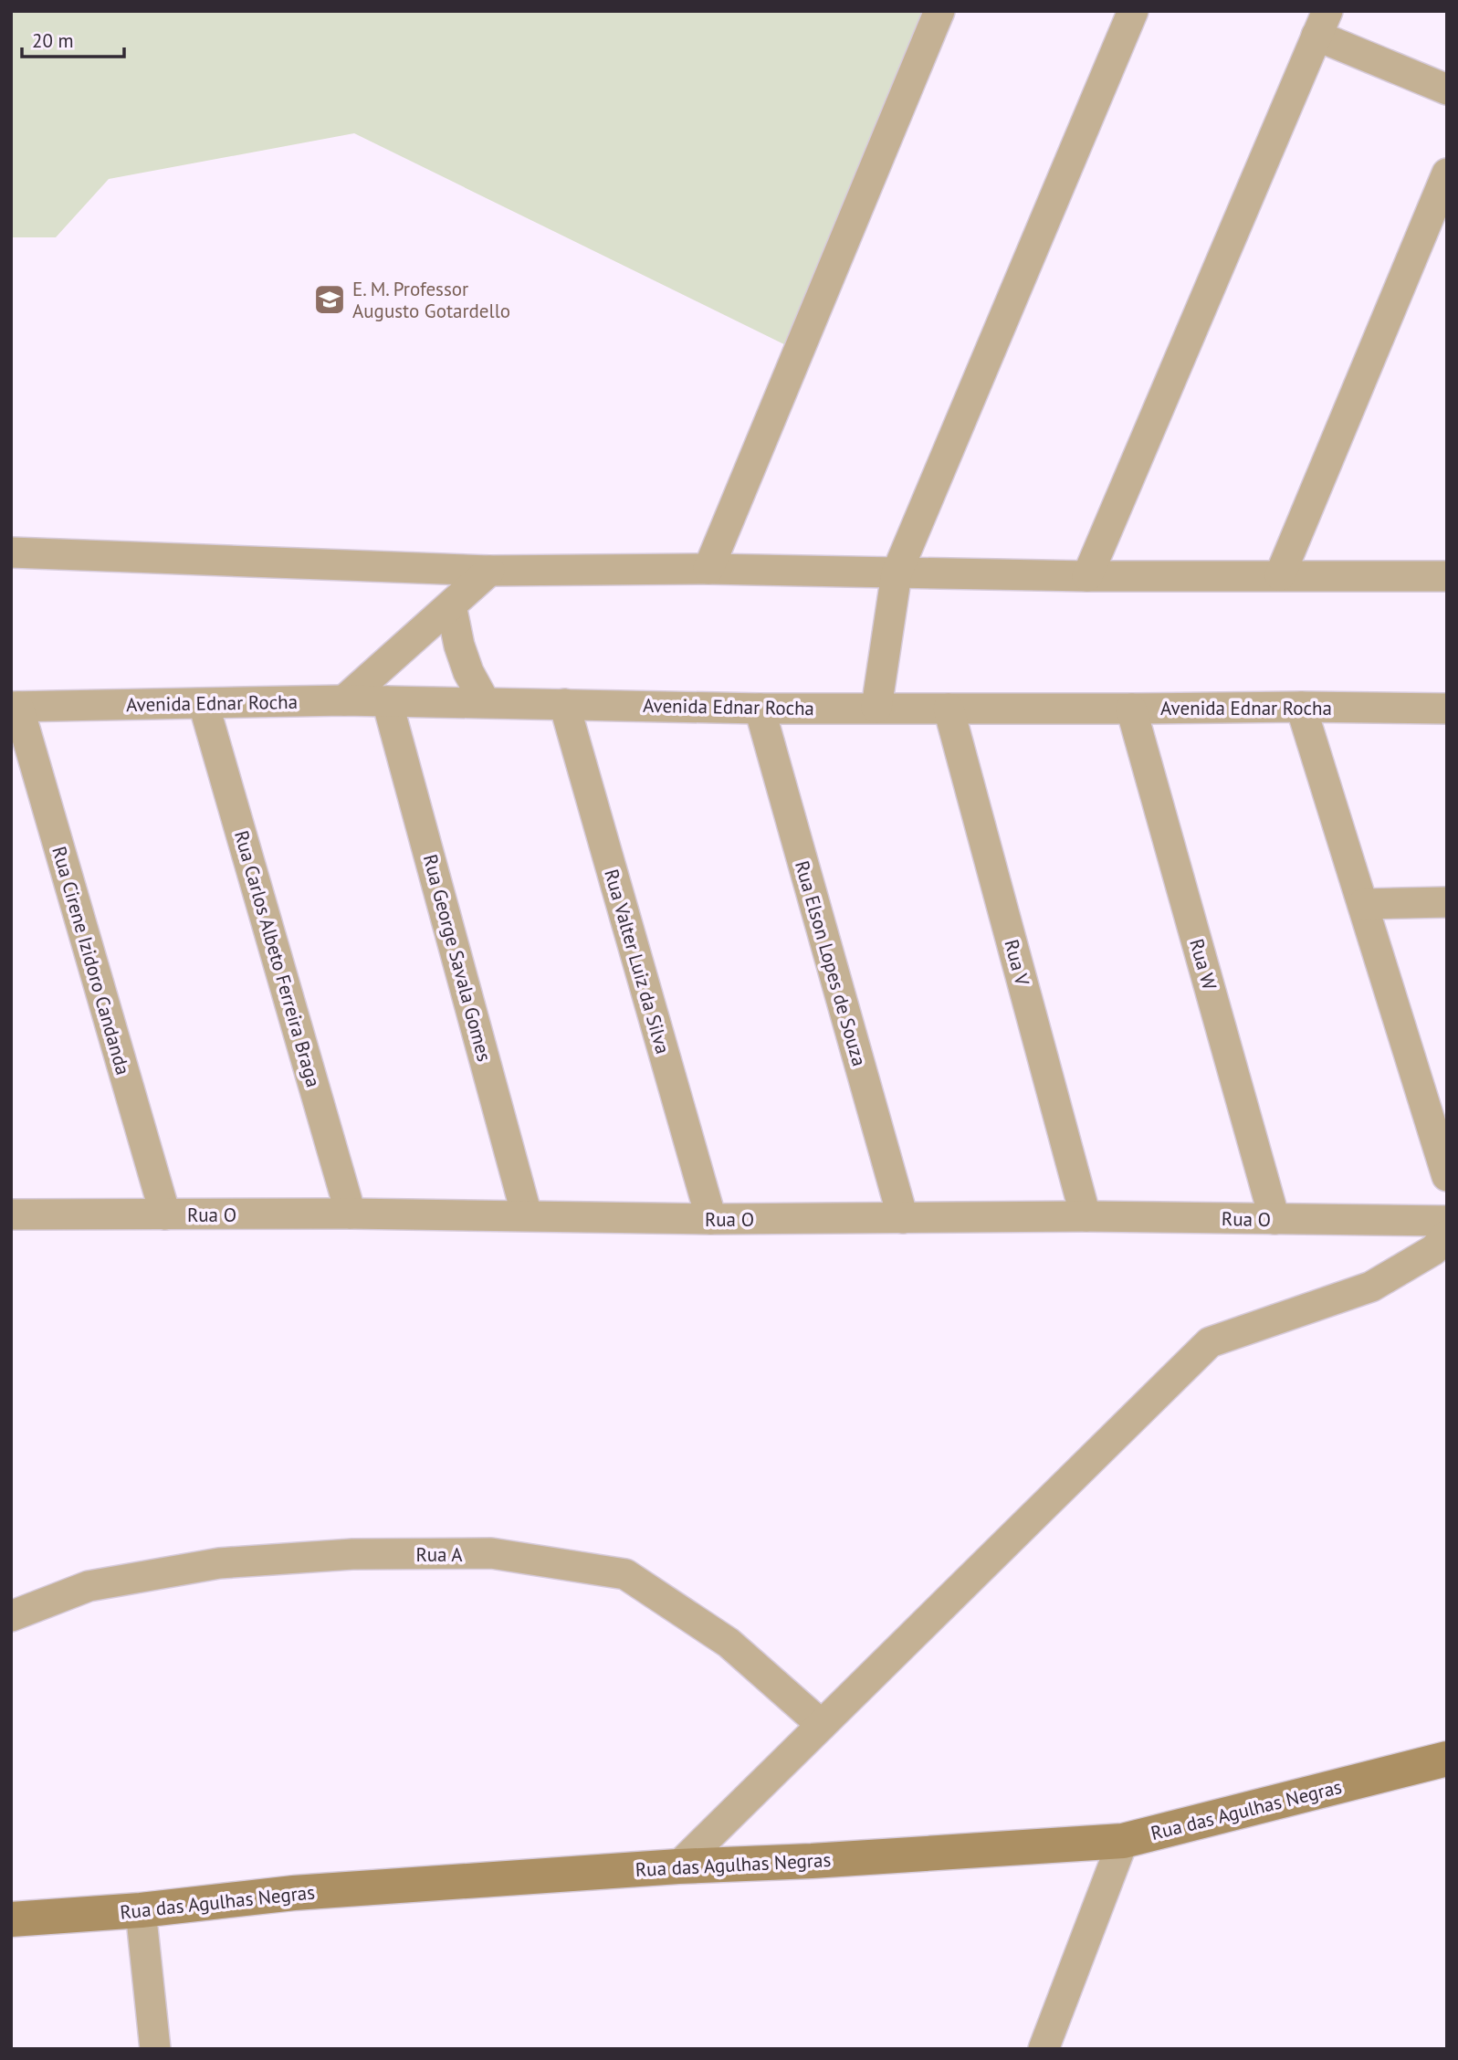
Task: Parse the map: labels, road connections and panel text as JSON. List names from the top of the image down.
{
  "streets": {
    "street": [
      "Avenida Ednar Rocha",
      "Rua George Savala Gomes",
      "Rua Carlos Albeto Ferreira Braga",
      "Rua Cirene Izidoro Candanda",
      "Rua Valter Luiz da Silva",
      "Rua V",
      "Rua Elson Lopes de Souza",
      "Rua W",
      "Rua O",
      "Rua A",
      "Rua das Agulhas Negras"
    ]
  },
  "crossings": [
    ["Avenida Ednar Rocha", "Rua George Savala Gomes"],
    ["Avenida Ednar Rocha", "Rua Carlos Albeto Ferreira Braga"],
    ["Avenida Ednar Rocha", "Rua Cirene Izidoro Candanda"],
    ["Avenida Ednar Rocha", "Rua Valter Luiz da Silva"],
    ["Avenida Ednar Rocha", "Rua V"],
    ["Avenida Ednar Rocha", "Rua Elson Lopes de Souza"],
    ["Avenida Ednar Rocha", "Rua W"],
    ["Rua George Savala Gomes", "Rua O"],
    ["Rua Carlos Albeto Ferreira Braga", "Rua O"],
    ["Rua Cirene Izidoro Candanda", "Rua O"],
    ["Rua Valter Luiz da Silva", "Rua O"],
    ["Rua V", "Rua O"],
    ["Rua Elson Lopes de Souza", "Rua O"],
    ["Rua W", "Rua O"]
  ],
  "places": {
    "school or university": ["E. M. Professor Augusto Gotardello"]
  },
  "scale_bar": "20 m"
}
